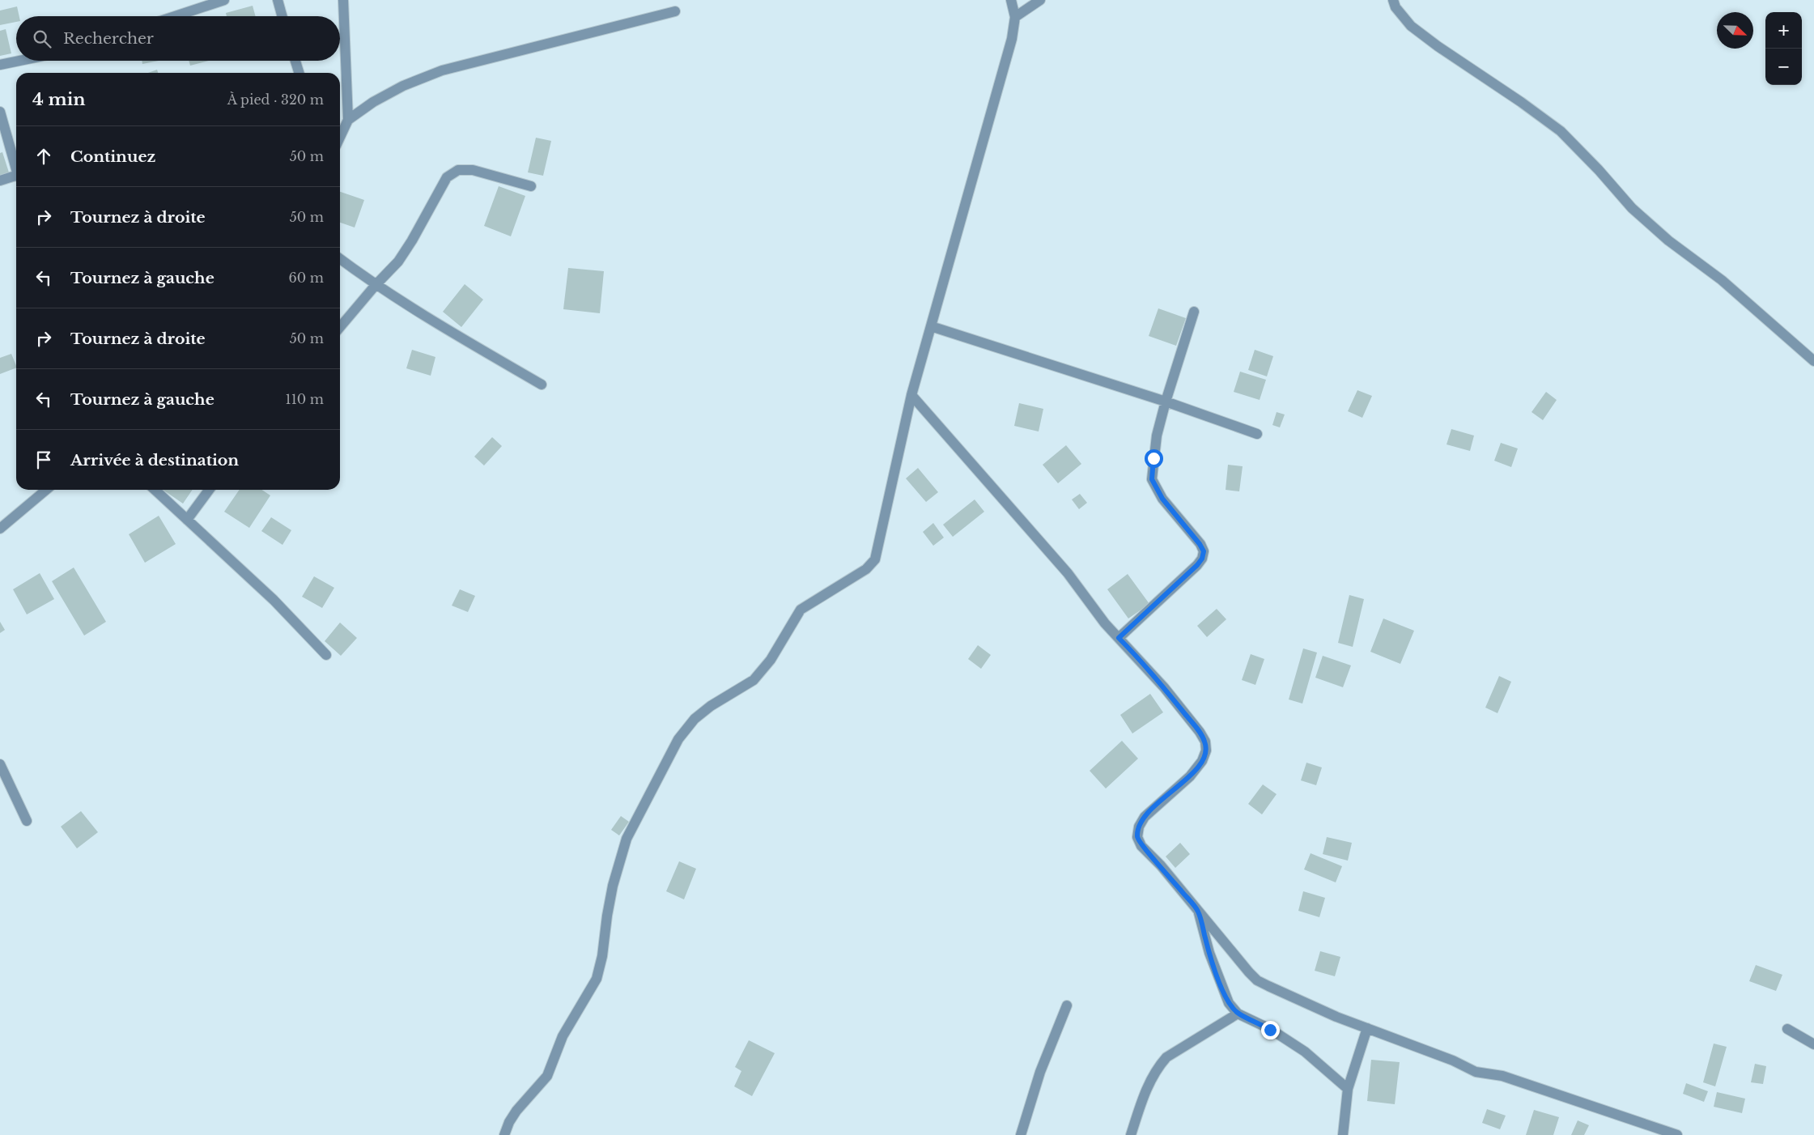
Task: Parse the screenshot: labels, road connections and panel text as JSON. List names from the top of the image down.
{
  "north": "bottom right",
  "page": {
    "map_buttons": ["+", "−"],
    "search": "Rechercher",
    "heading": ["4 min", "À pied · 320 m"],
    "list": [
      ["Continuez", "50 m"],
      ["Tournez à droite", "50 m"],
      ["Tournez à gauche", "60 m"],
      ["Tournez à droite", "50 m"],
      ["Tournez à gauche", "110 m"],
      "Arrivée à destination"
    ]
  }
}
